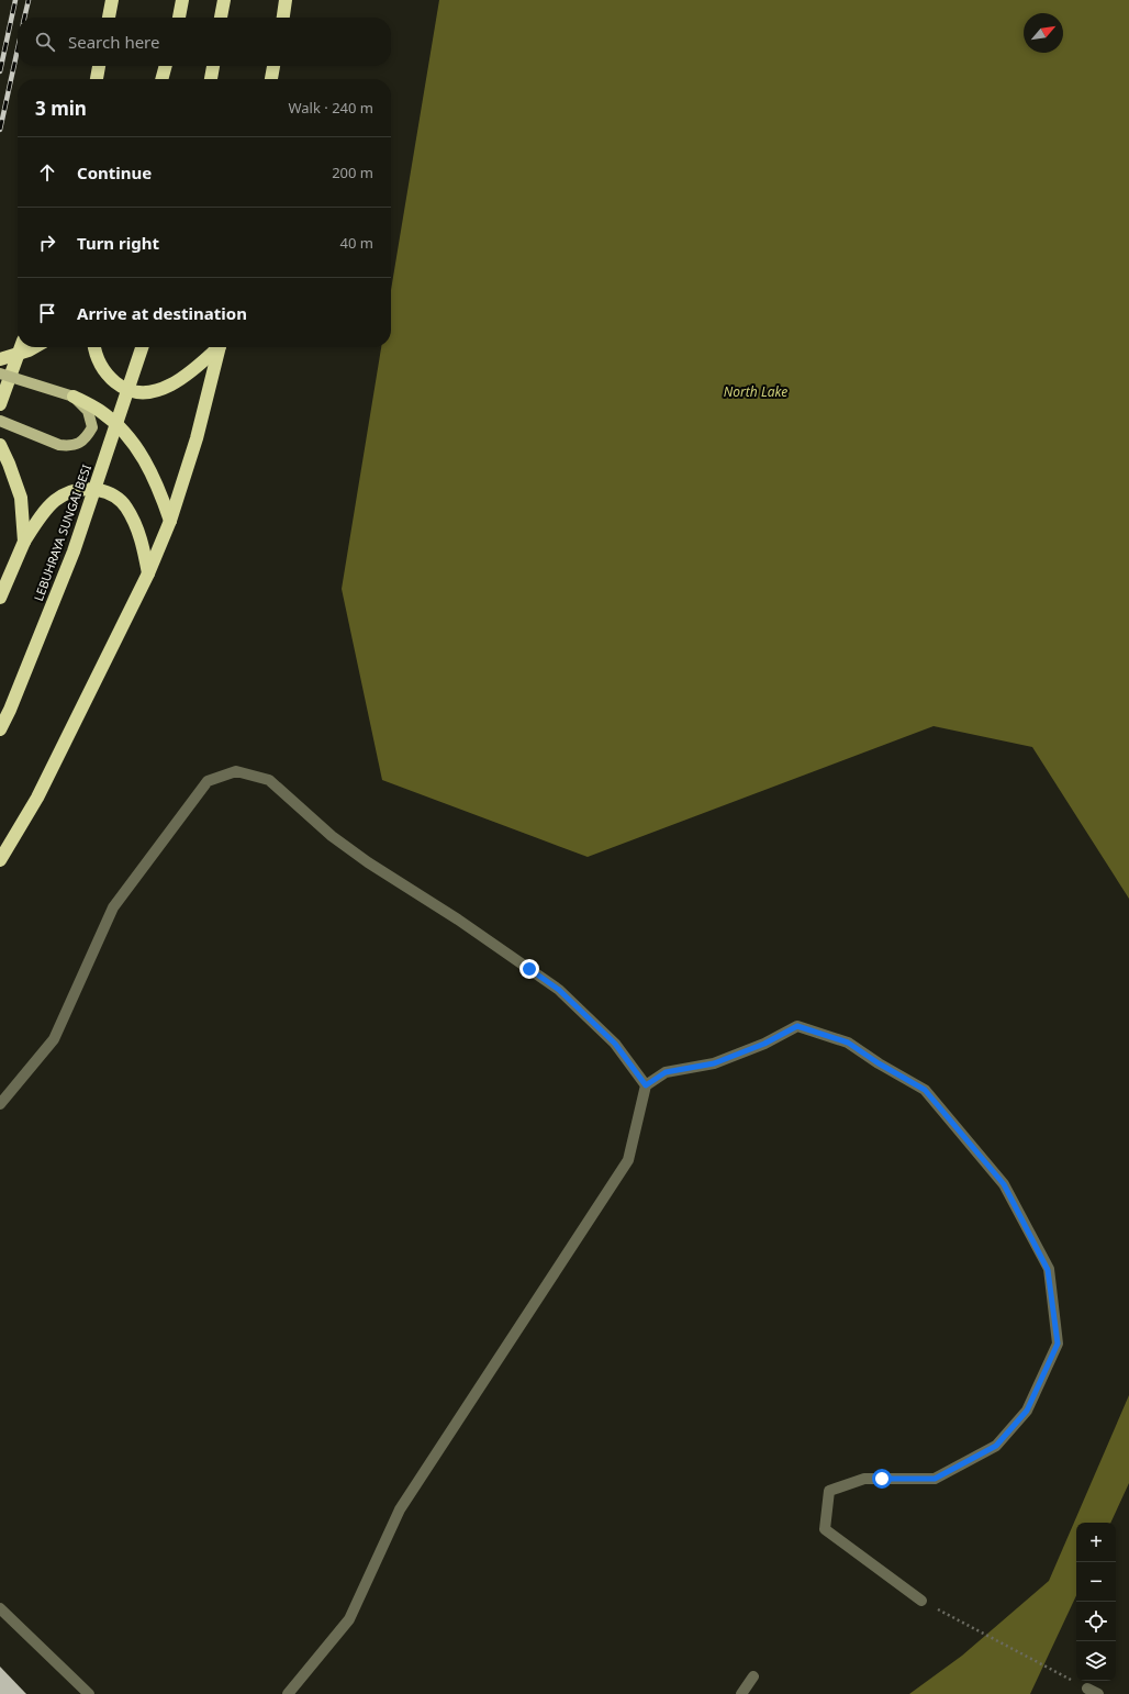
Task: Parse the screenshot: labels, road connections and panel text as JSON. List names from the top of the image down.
{
  "streets": {
    "highway": ["LEBUHRAYA SUNGAI BESI"]
  },
  "water": ["North Lake"],
  "north": "top right",
  "page": {
    "search": "Search here",
    "heading": ["3 min", "Walk · 240 m"],
    "list": [
      ["Continue", "200 m"],
      ["Turn right", "40 m"],
      "Arrive at destination"
    ],
    "map_buttons": ["+", "−"]
  }
}
